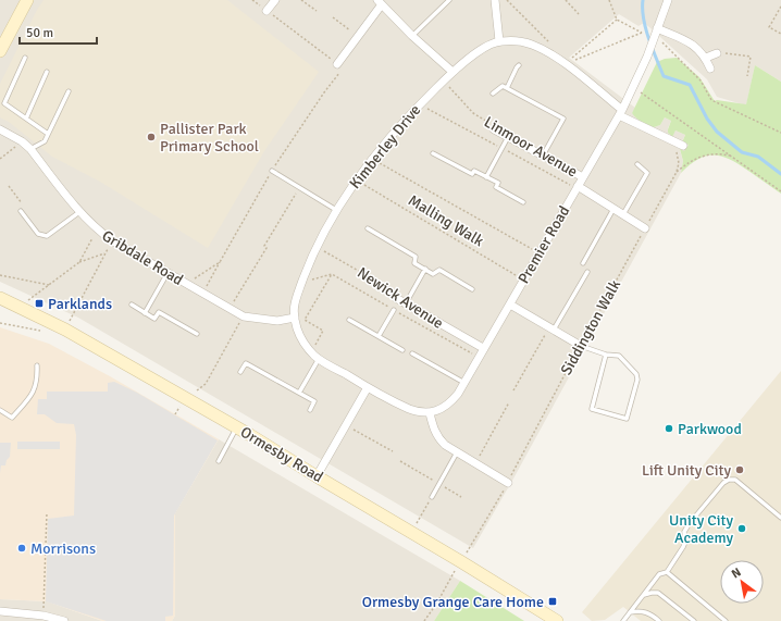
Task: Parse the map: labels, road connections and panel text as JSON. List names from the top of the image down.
{
  "streets": {
    "street": [
      "Kimberley Drive",
      "Linmoor Avenue",
      "Premier Road",
      "Gribdale Road",
      "Newick Avenue",
      "Ormesby Road"
    ],
    "path": ["Malling Walk", "Siddington Walk"]
  },
  "crossings": [
    ["Kimberley Drive", "Linmoor Avenue"],
    ["Kimberley Drive", "Malling Walk"],
    ["Kimberley Drive", "Premier Road"],
    ["Kimberley Drive", "Gribdale Road"],
    ["Kimberley Drive", "Newick Avenue"],
    ["Linmoor Avenue", "Premier Road"],
    ["Malling Walk", "Premier Road"],
    ["Premier Road", "Newick Avenue"],
    ["Siddington Walk", "Ormesby Road"]
  ],
  "places": {
    "other": [
      "Pallister Park Primary School",
      "Parkwood",
      "Lift Unity City",
      "Unity City Academy",
      "Morrisons"
    ],
    "transit": ["Parklands", "Ormesby Grange Care Home"]
  },
  "scale_bar": "50 m",
  "north": "top left"
}
